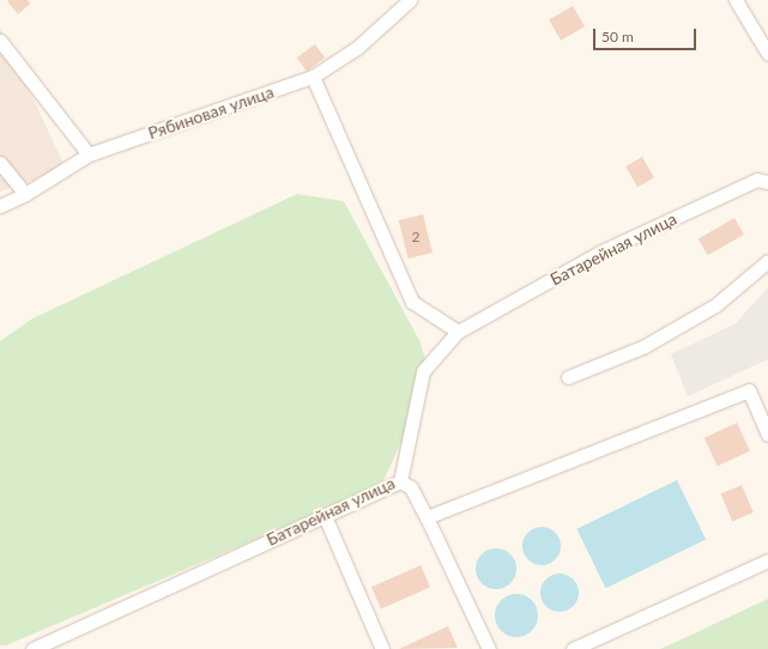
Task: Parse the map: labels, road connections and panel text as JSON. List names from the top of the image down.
{
  "streets": {
    "street": ["Рябиновая улица", "Батарейная улица"]
  },
  "house_numbers": ["2"],
  "scale_bar": "50 m"
}
